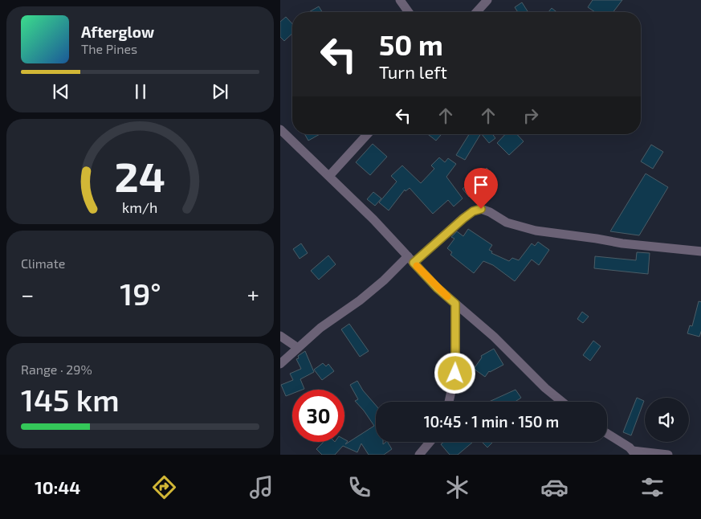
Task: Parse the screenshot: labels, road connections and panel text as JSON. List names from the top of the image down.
{
  "page": {
    "turn": ["50 m", "Turn left"],
    "song": ["Afterglow", "The Pines"],
    "tile": [
      "Climate",
      ["Range · 29%", "145 km"]
    ],
    "heat": ["−", "19°", "+"],
    "limit": "30",
    "trip": "10:45 · 1 min · 150 m",
    "tabs": "10:44",
    "gauge": ["24", "km/h"]
  }
}
